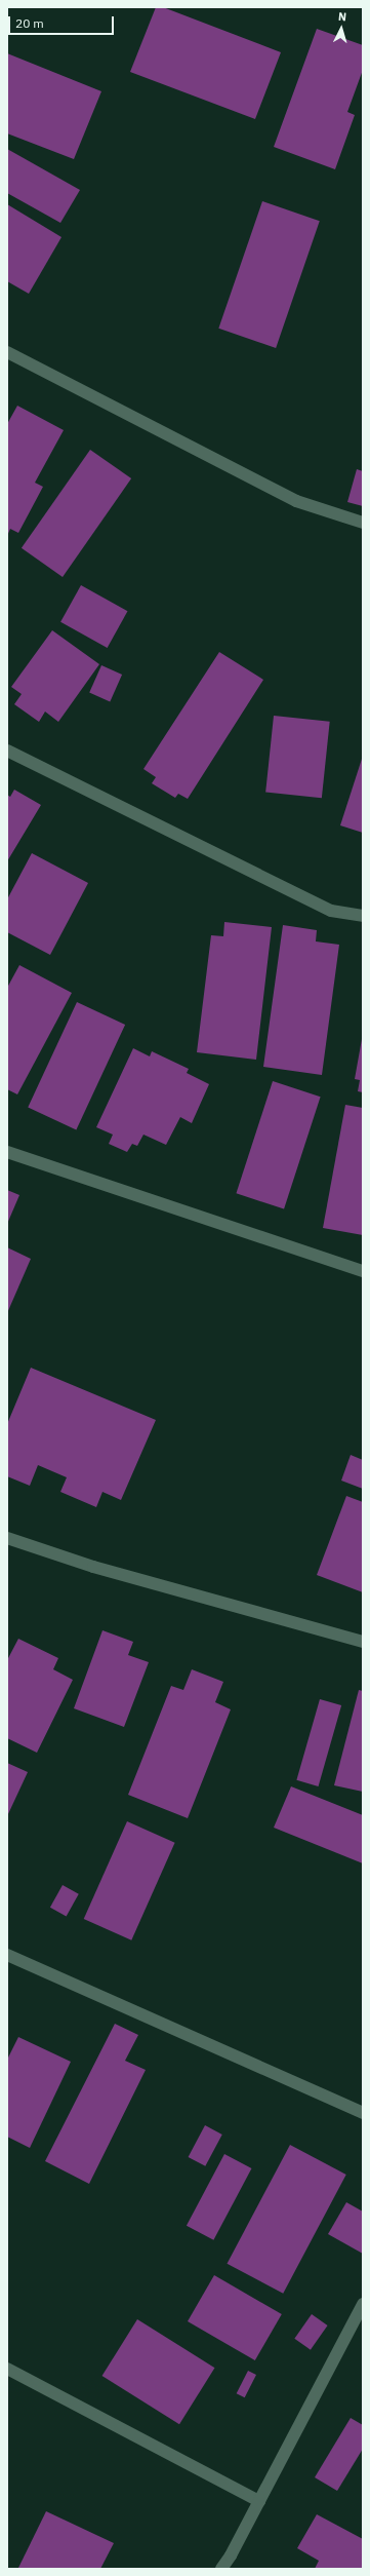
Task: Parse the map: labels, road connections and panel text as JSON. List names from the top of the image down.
{
  "scale_bar": "20 m",
  "north": "top"
}
